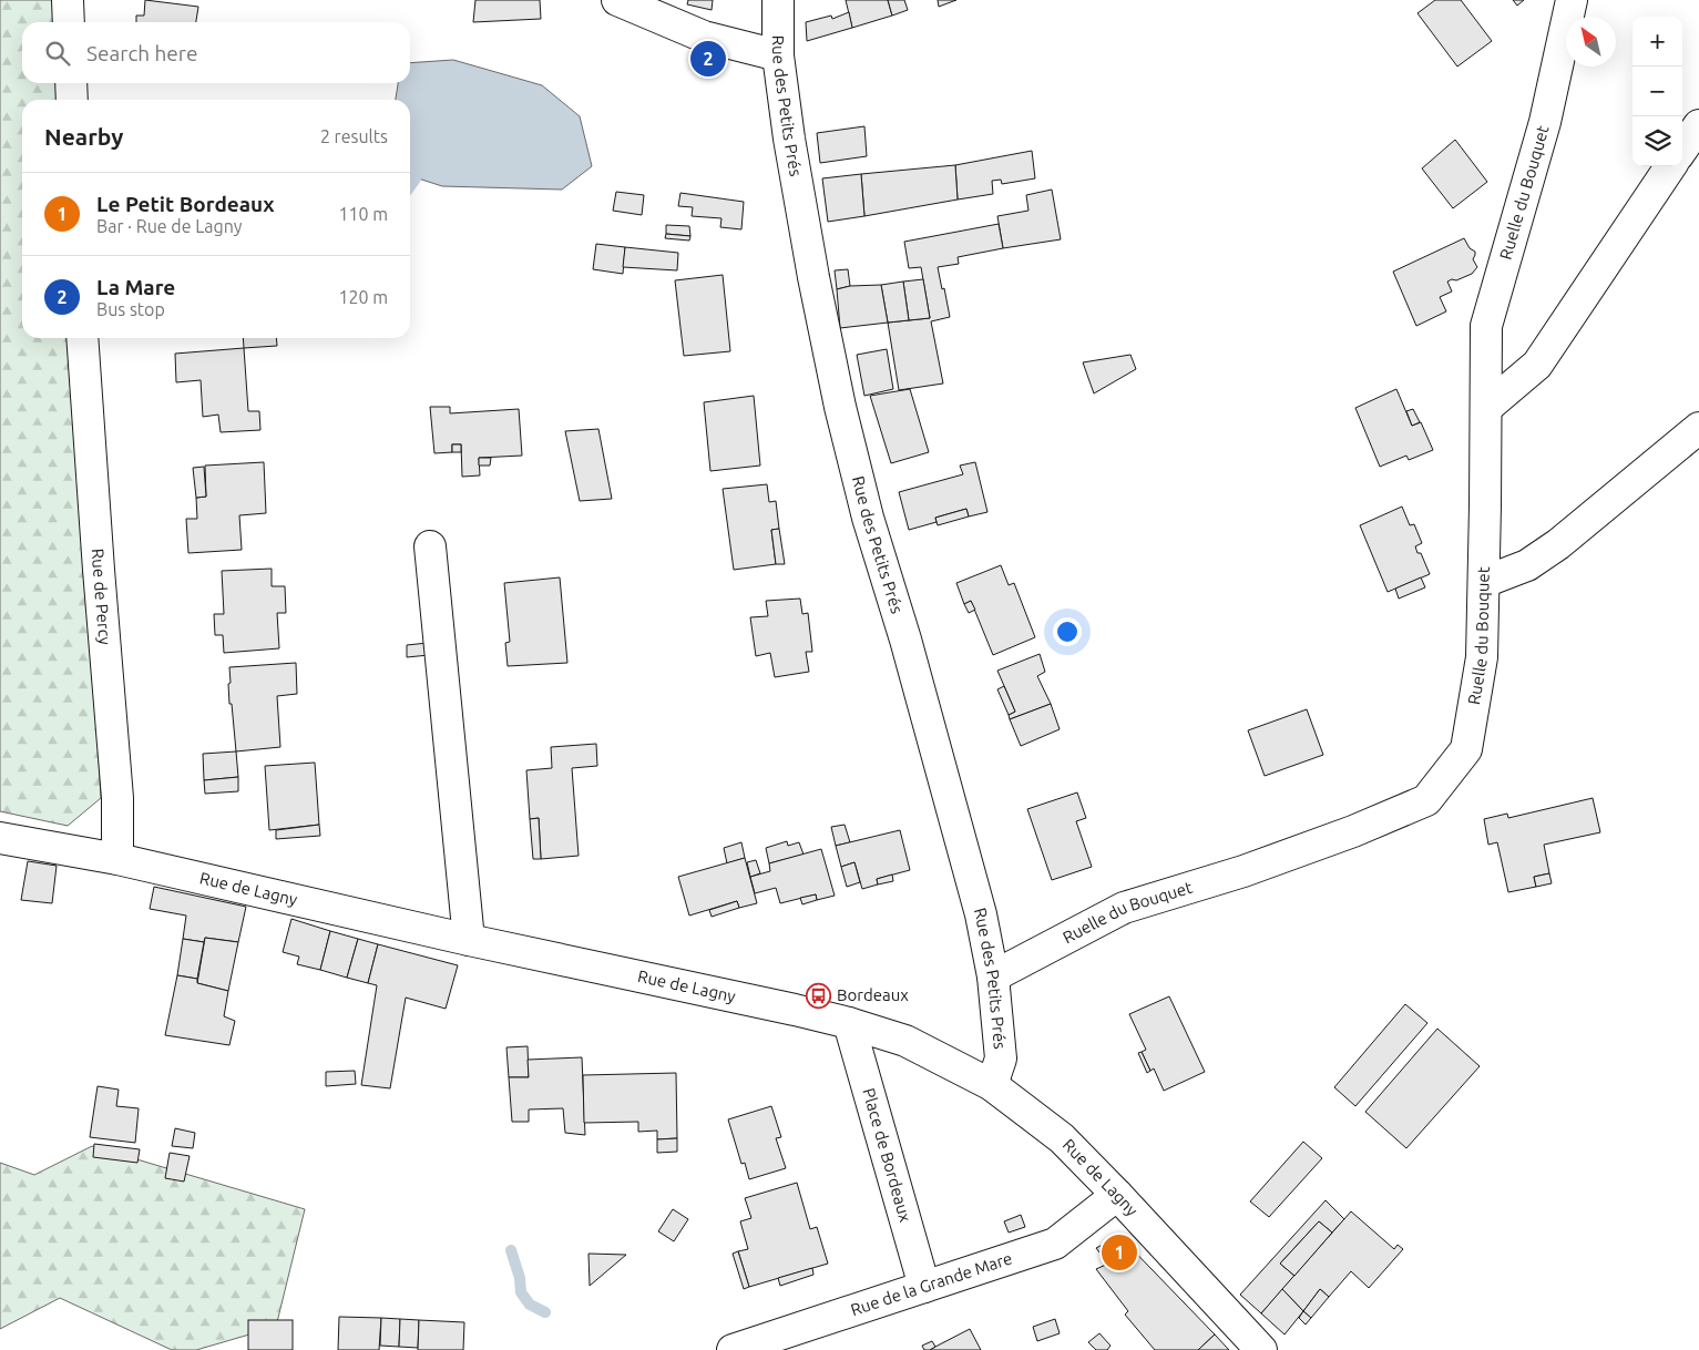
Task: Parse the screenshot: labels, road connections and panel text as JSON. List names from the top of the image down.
{
  "streets": {
    "street": [
      "Rue des Petits Prés",
      "Ruelle du Bouquet",
      "Rue de Percy",
      "Rue de Lagny",
      "Place de Bordeaux",
      "Rue de la Grande Mare"
    ]
  },
  "crossings": [
    ["Rue des Petits Prés", "Ruelle du Bouquet"],
    ["Rue des Petits Prés", "Rue de Lagny"],
    ["Rue de Percy", "Rue de Lagny"],
    ["Rue de Lagny", "Place de Bordeaux"],
    ["Rue de Lagny", "Rue de la Grande Mare"],
    ["Place de Bordeaux", "Rue de la Grande Mare"]
  ],
  "places": {
    "bus stop": ["Bordeaux"]
  },
  "north": "top left",
  "page": {
    "map_buttons": ["+", "−"],
    "search": "Search here",
    "pins": ["2", "1"],
    "heading": ["Nearby", "2 results"],
    "list": [
      {
        "mark": "1",
        "name": "Le Petit Bordeaux",
        "note": "Bar · Rue de Lagny",
        "value": "110 m"
      },
      {
        "mark": "2",
        "name": "La Mare",
        "note": "Bus stop",
        "value": "120 m"
      }
    ]
  }
}
